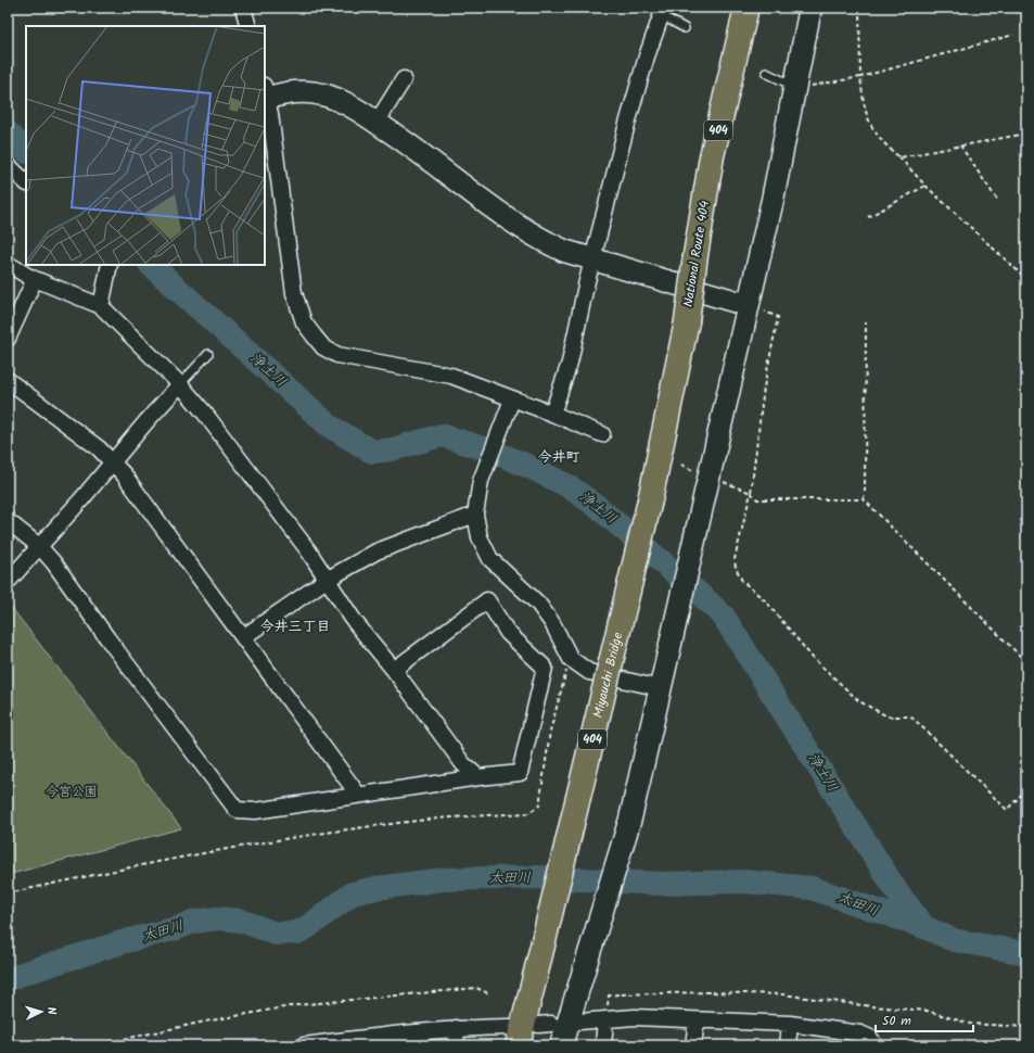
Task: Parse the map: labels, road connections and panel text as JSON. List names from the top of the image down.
{
  "streets": {
    "highway": ["404", "National Route 404", "Miyauchi Bridge"]
  },
  "crossings": [
    ["National Route 404", "Miyauchi Bridge"]
  ],
  "districts": ["今井町", "今井三丁目"],
  "water": ["浄土川", "太田川"],
  "parks": ["今宮公園"],
  "scale_bar": "50 m",
  "north": "right"
}
